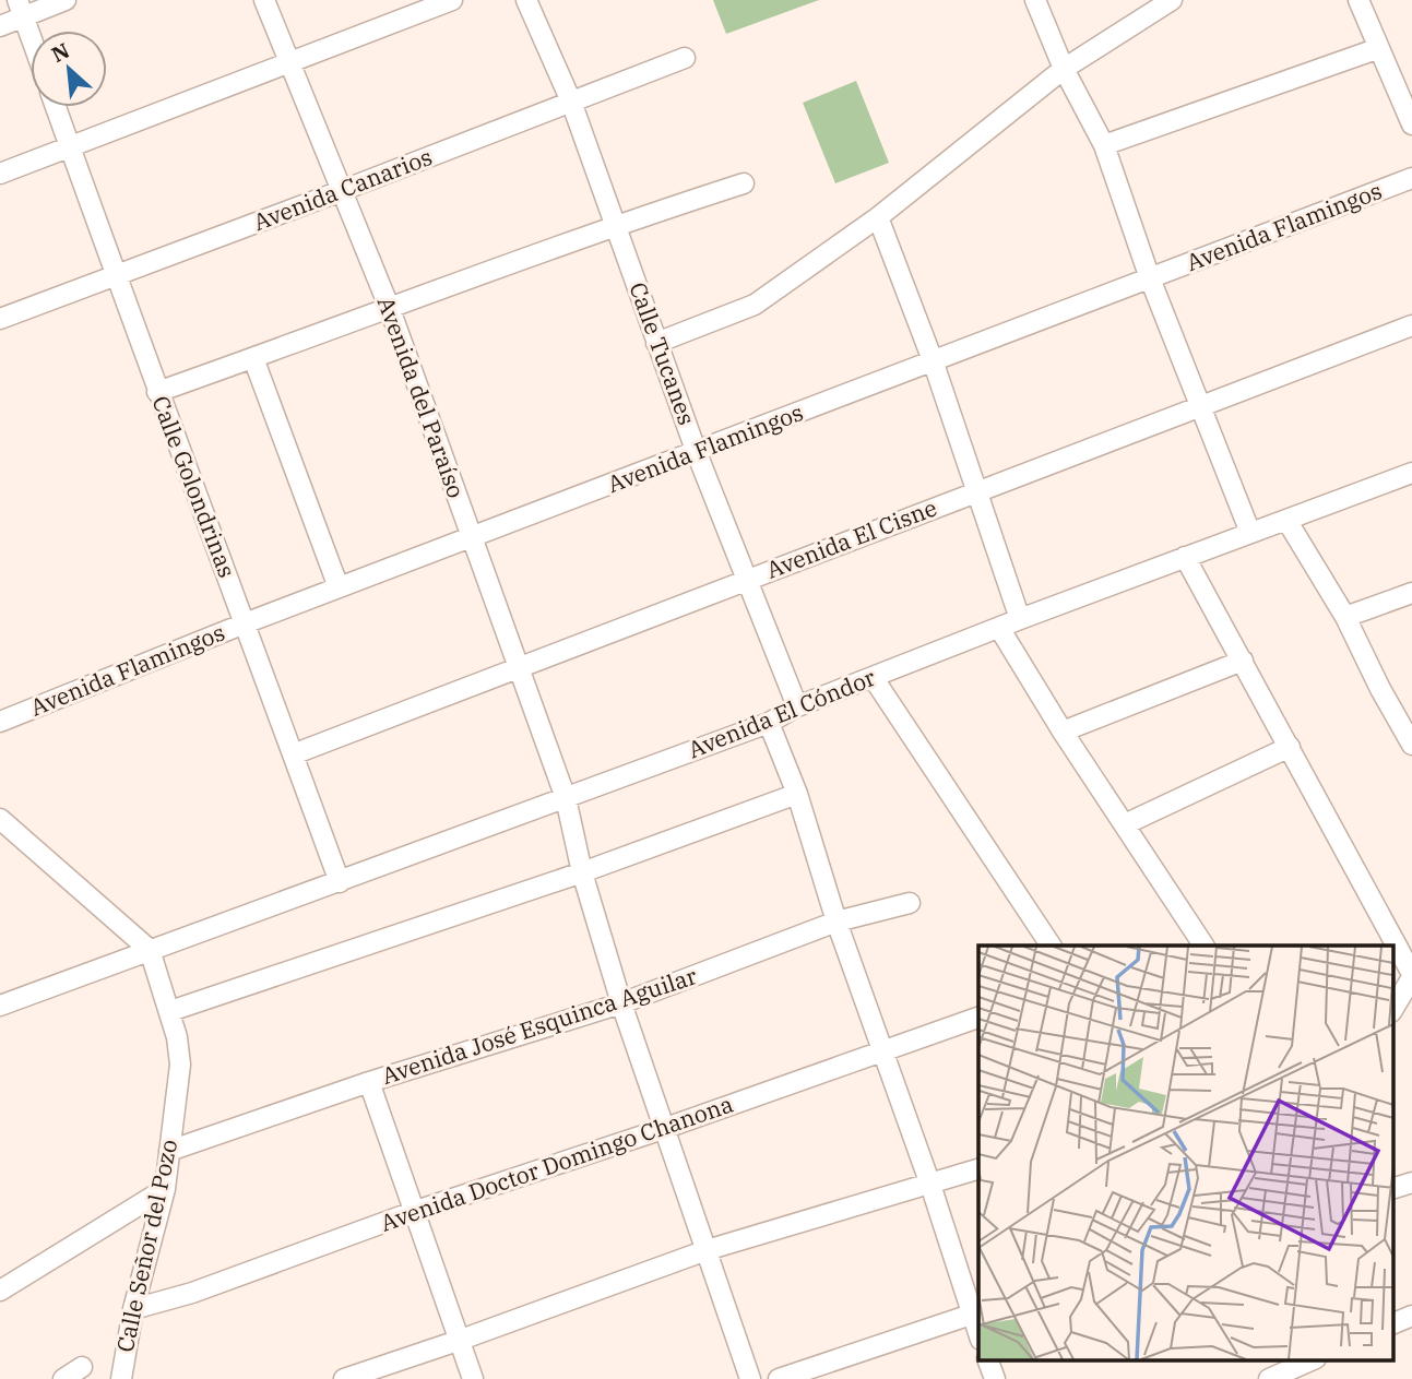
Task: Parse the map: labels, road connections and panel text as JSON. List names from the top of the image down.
{
  "streets": {
    "street": [
      "Avenida Canarios",
      "Avenida Flamingos",
      "Calle Tucanes",
      "Avenida del Paraíso",
      "Calle Golondrinas",
      "Avenida El Cisne",
      "Avenida El Cóndor",
      "Avenida José Esquinca Aguilar",
      "Avenida Doctor Domingo Chanona",
      "Calle Señor del Pozo"
    ]
  },
  "crossings": [
    ["Avenida Canarios", "Calle Tucanes"],
    ["Avenida Canarios", "Avenida del Paraíso"],
    ["Avenida Canarios", "Calle Golondrinas"],
    ["Avenida Flamingos", "Calle Tucanes"],
    ["Avenida Flamingos", "Avenida del Paraíso"],
    ["Avenida Flamingos", "Calle Golondrinas"],
    ["Calle Tucanes", "Avenida El Cisne"],
    ["Calle Tucanes", "Avenida El Cóndor"],
    ["Avenida del Paraíso", "Avenida El Cisne"],
    ["Avenida del Paraíso", "Avenida El Cóndor"],
    ["Avenida del Paraíso", "Avenida José Esquinca Aguilar"],
    ["Avenida del Paraíso", "Avenida Doctor Domingo Chanona"],
    ["Calle Golondrinas", "Avenida El Cisne"],
    ["Calle Golondrinas", "Avenida El Cóndor"],
    ["Avenida El Cóndor", "Calle Señor del Pozo"],
    ["Avenida José Esquinca Aguilar", "Calle Señor del Pozo"],
    ["Avenida Doctor Domingo Chanona", "Calle Señor del Pozo"]
  ],
  "north": "top left"
}
